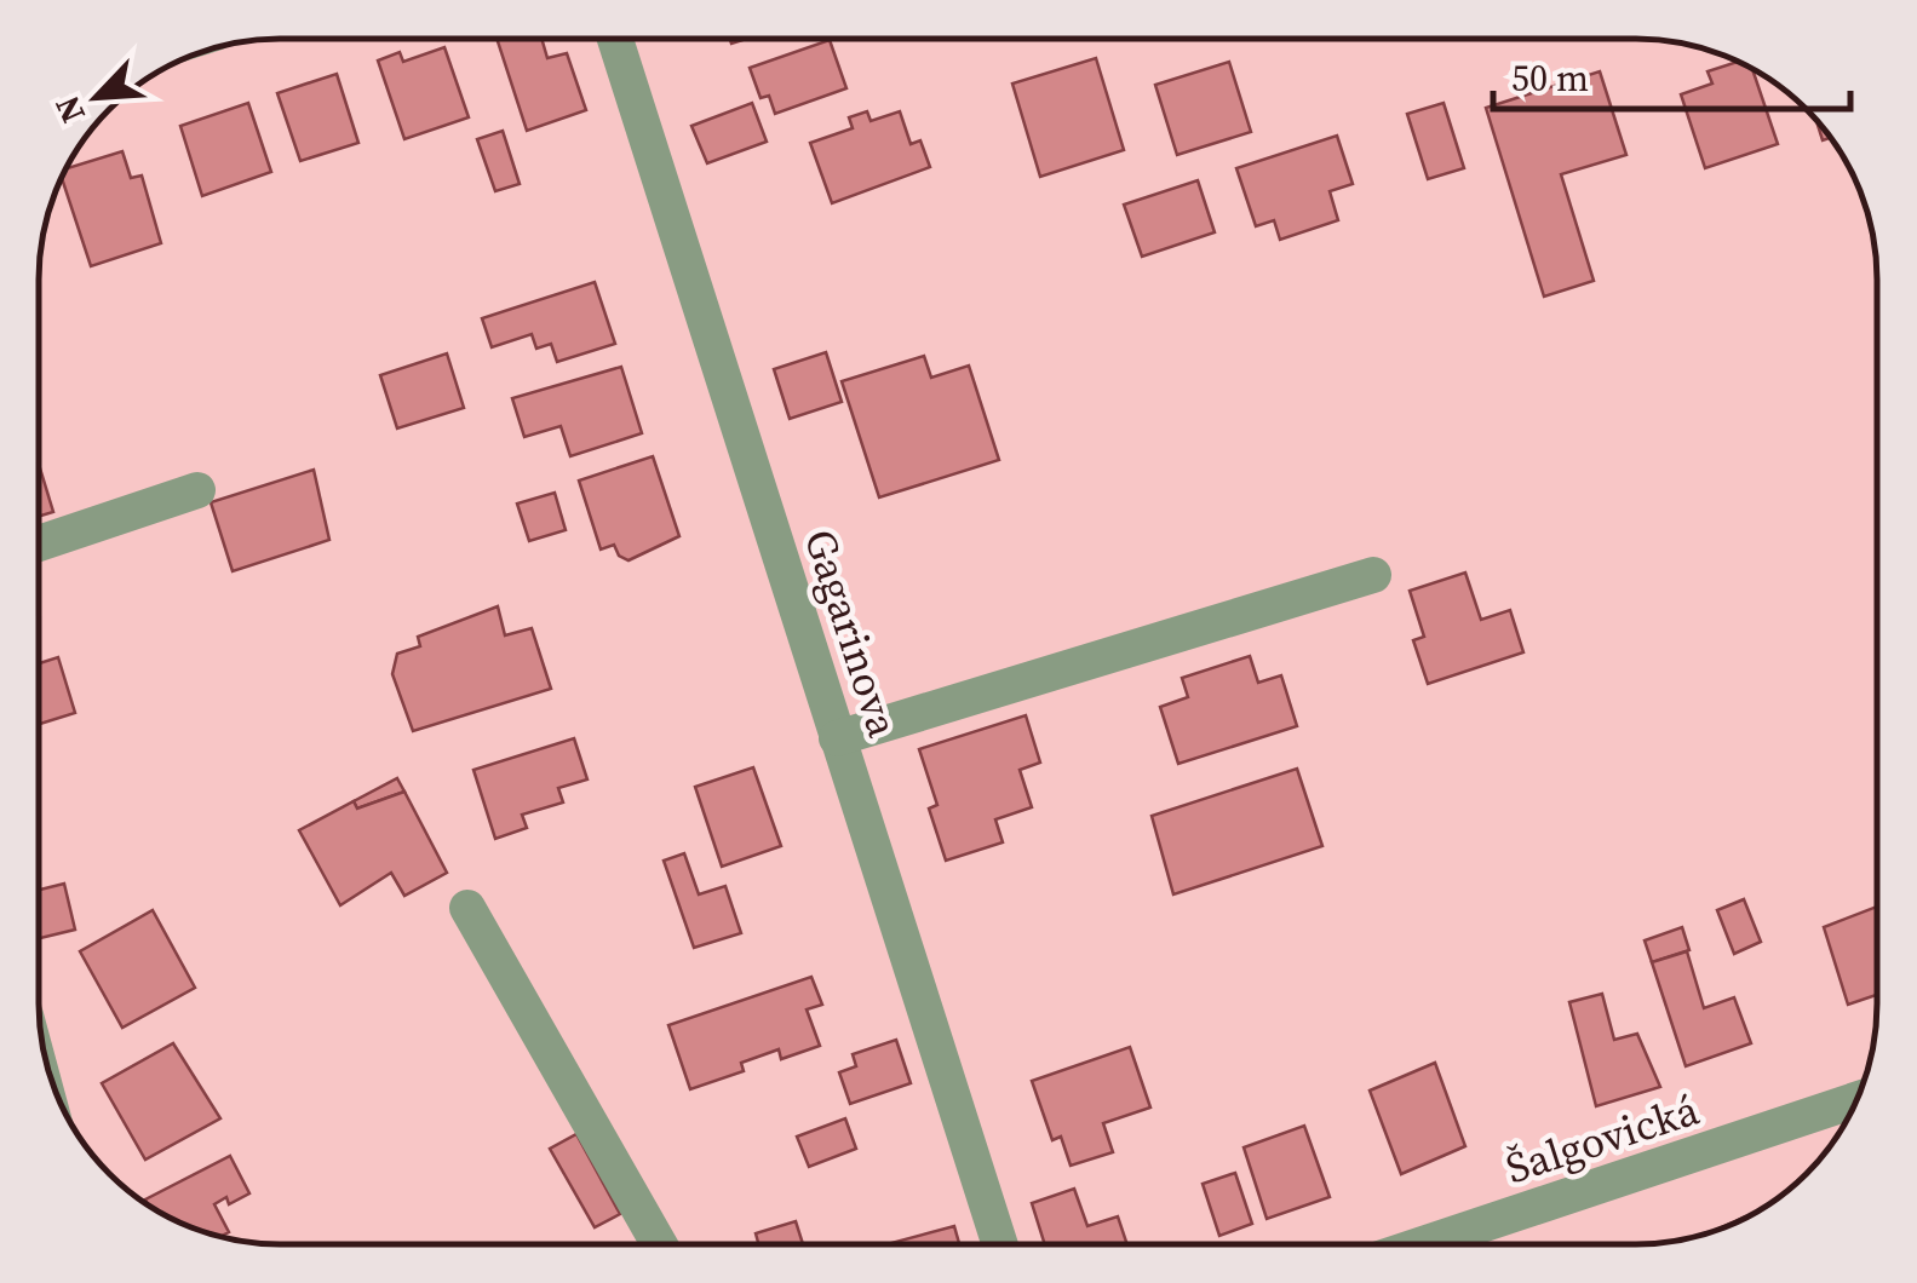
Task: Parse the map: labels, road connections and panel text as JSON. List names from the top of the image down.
{
  "streets": {
    "street": ["Gagarinova", "Šalgovická"]
  },
  "scale_bar": "50 m",
  "north": "bottom left"
}
